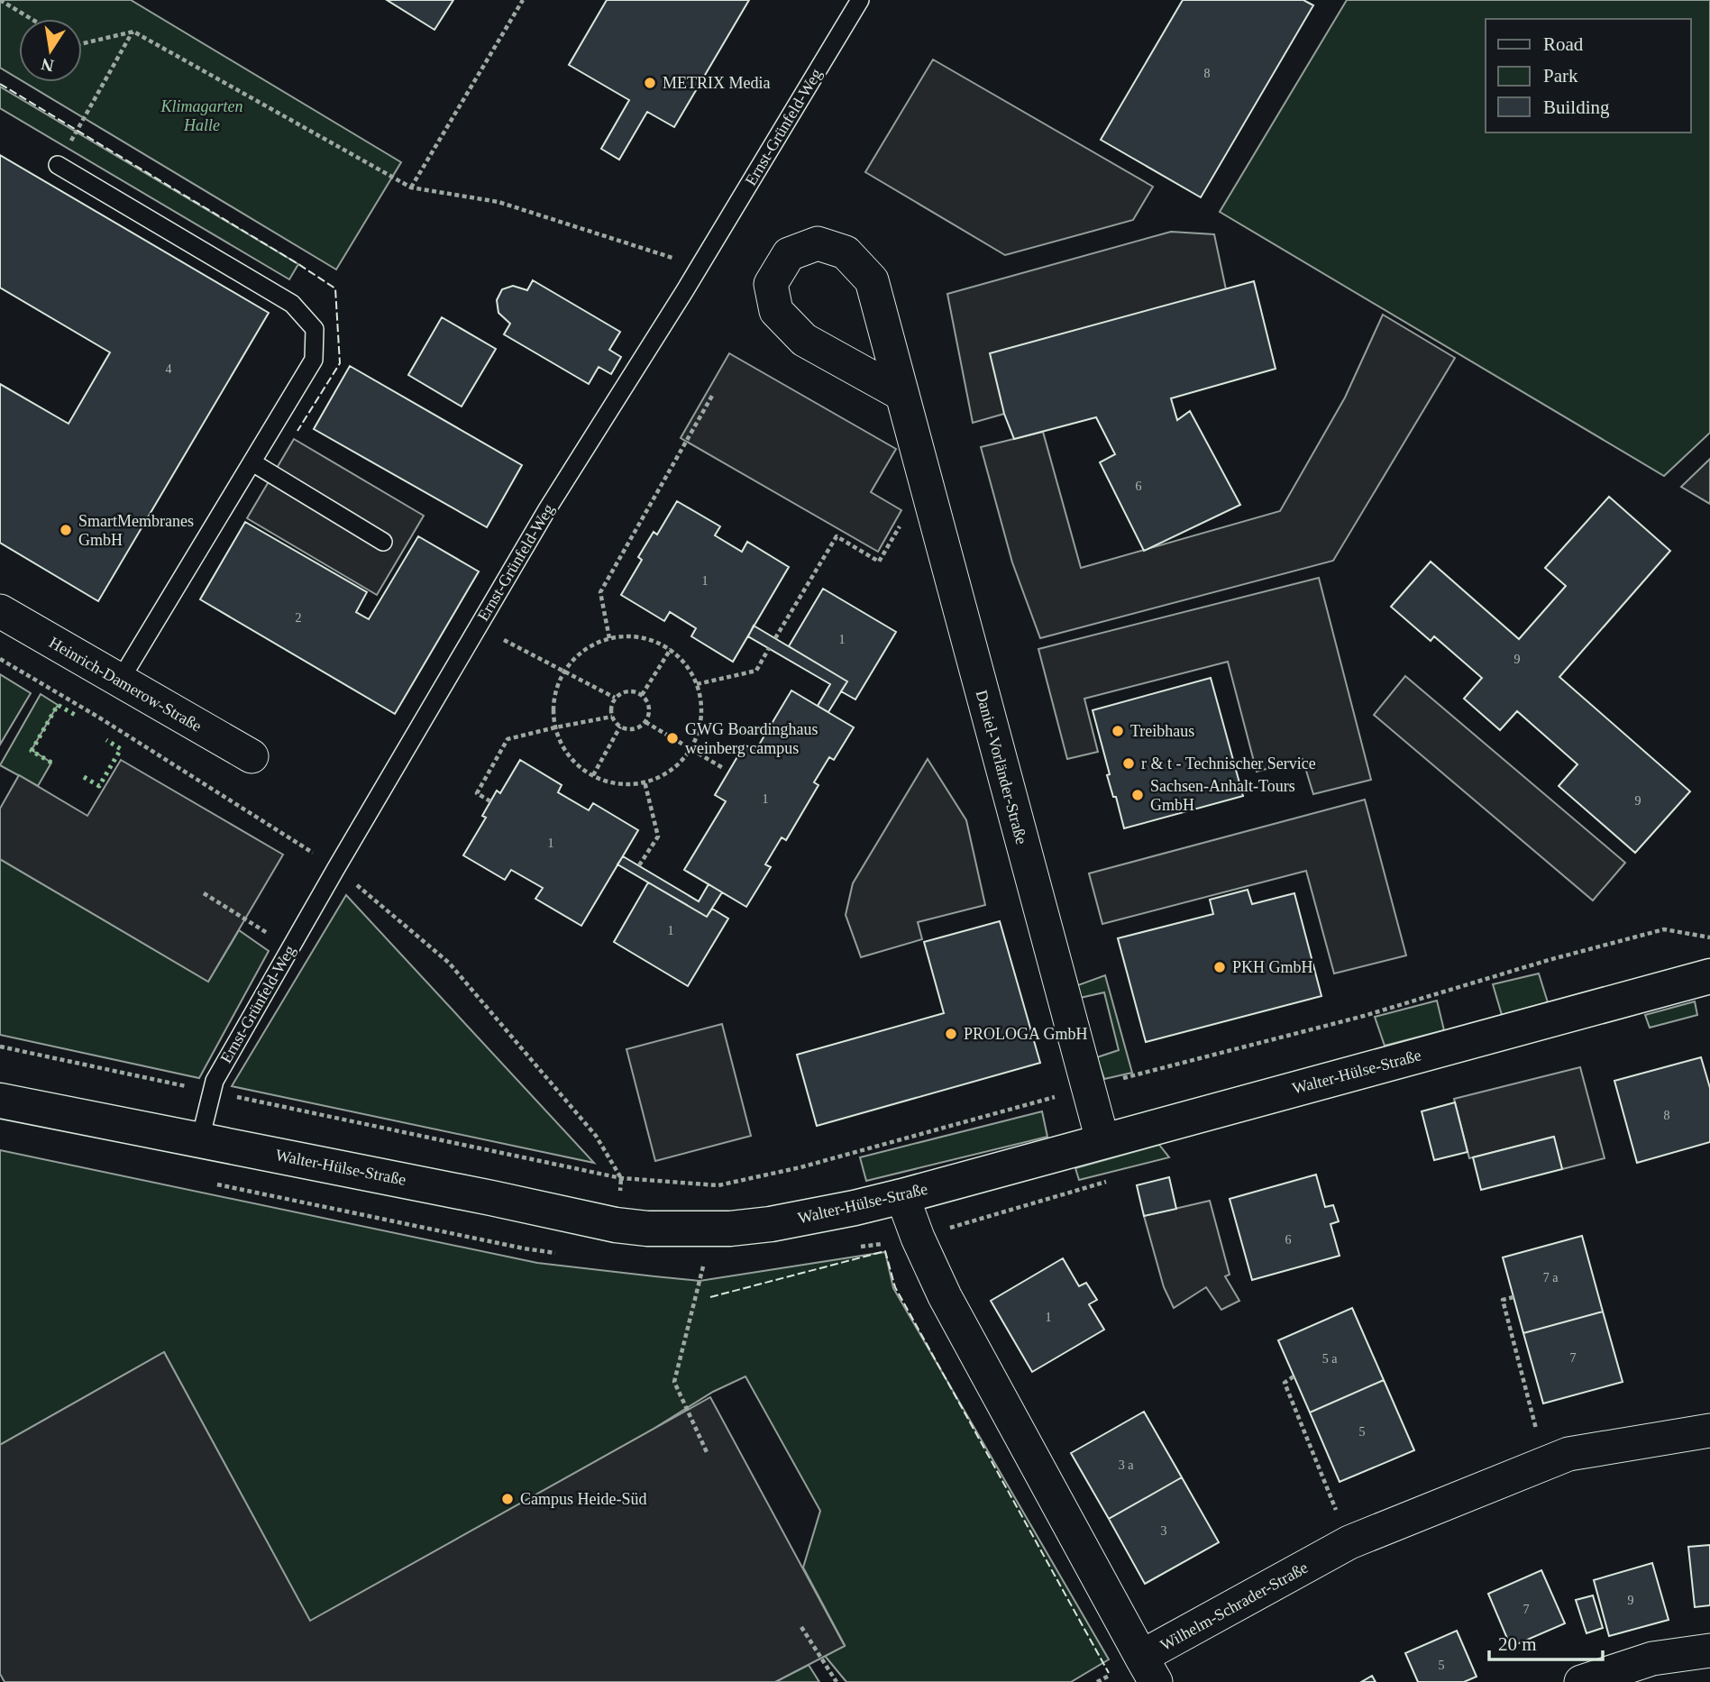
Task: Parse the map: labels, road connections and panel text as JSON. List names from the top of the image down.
{
  "streets": {
    "street": [
      "Heinrich-Damerow-Straße",
      "Daniel-Vorländer-Straße",
      "Walter-Hülse-Straße",
      "Wilhelm-Schrader-Straße"
    ],
    "lane": ["Ernst-Grünfeld-Weg"]
  },
  "crossings": [
    ["Ernst-Grünfeld-Weg", "Walter-Hülse-Straße"],
    ["Daniel-Vorländer-Straße", "Walter-Hülse-Straße"],
    ["Walter-Hülse-Straße", "Wilhelm-Schrader-Straße"]
  ],
  "parks": ["Klimagarten Halle"],
  "places": [
    "METRIX Media",
    "SmartMembranes GmbH",
    "Treibhaus",
    "GWG Boardinghaus weinberg campus",
    "r & t - Technischer Service",
    "Sachsen-Anhalt-Tours GmbH",
    "PKH GmbH",
    "PROLOGA GmbH",
    "Campus Heide-Süd"
  ],
  "house_numbers": [
    "8",
    "4",
    "6",
    "1",
    "2",
    "1",
    "9",
    "1",
    "9",
    "1",
    "1",
    "8",
    "6",
    "7 a",
    "1",
    "7",
    "5 a",
    "5",
    "3 a",
    "3",
    "9",
    "7",
    "5"
  ],
  "legend": ["Road", "Park", "Building"],
  "scale_bar": "20 m",
  "north": "bottom"
}
